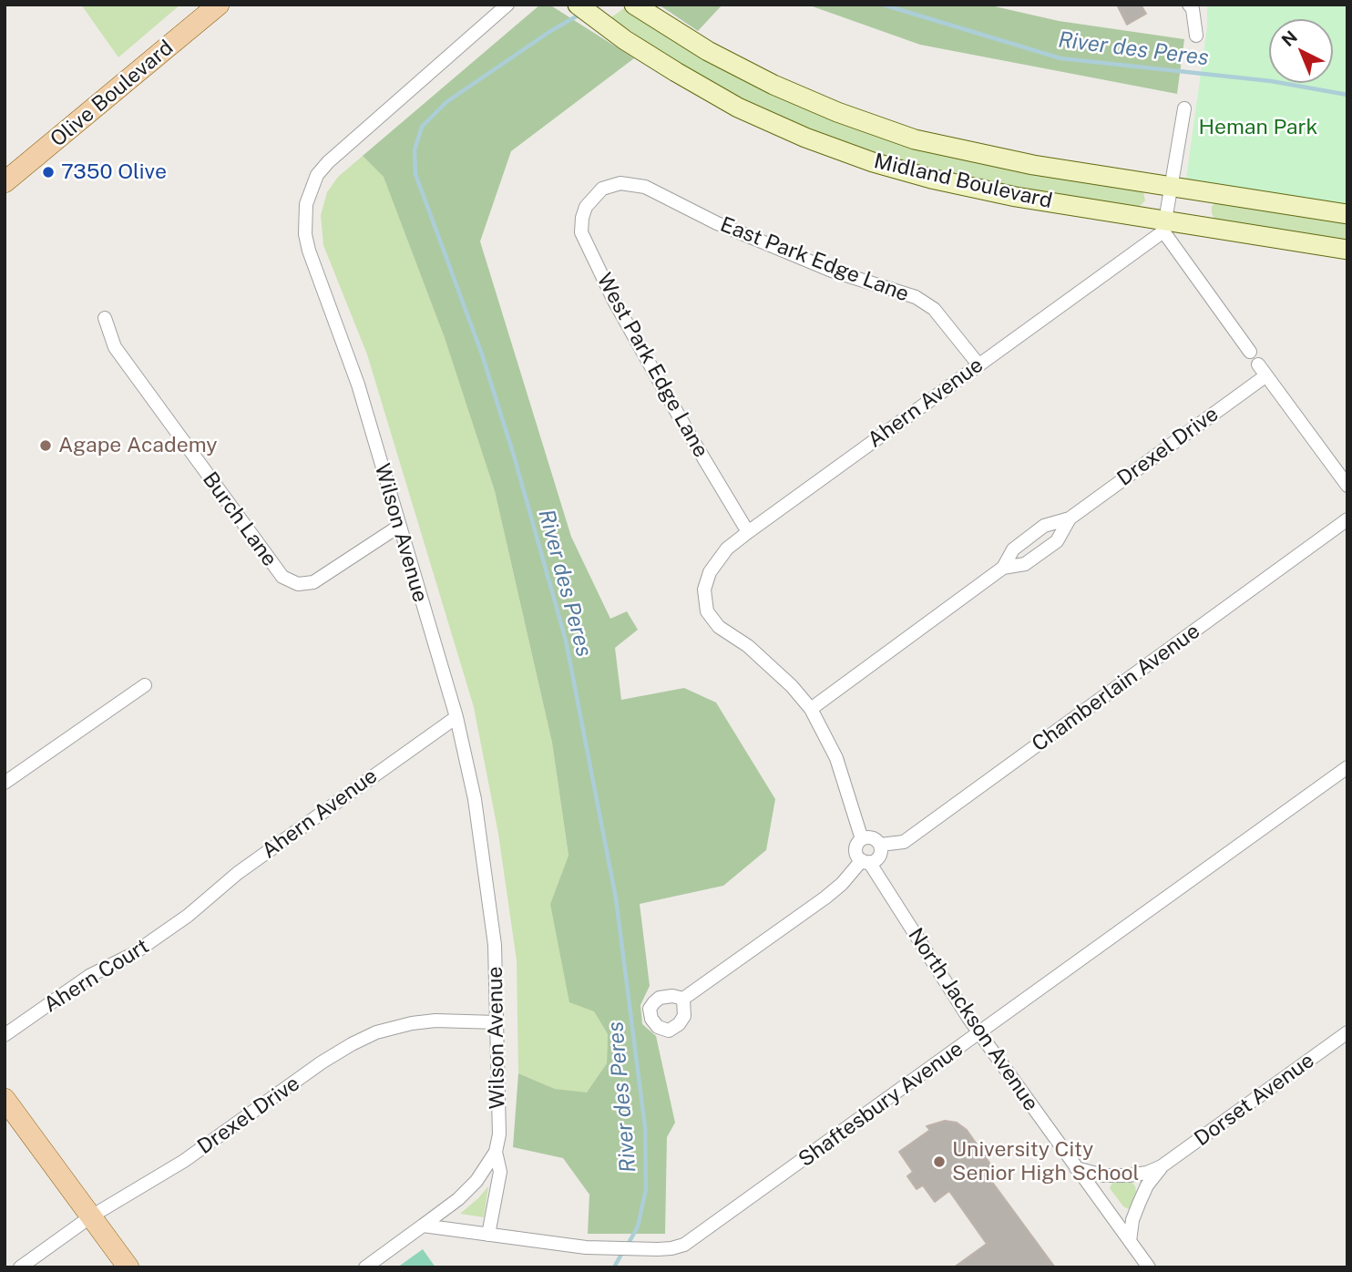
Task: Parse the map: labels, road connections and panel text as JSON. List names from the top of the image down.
{
  "streets": {
    "main road": ["Olive Boulevard", "Midland Boulevard"],
    "street": [
      "East Park Edge Lane",
      "West Park Edge Lane",
      "Ahern Avenue",
      "Drexel Drive",
      "Burch Lane",
      "Wilson Avenue",
      "Chamberlain Avenue",
      "Ahern Court",
      "North Jackson Avenue",
      "Dorset Avenue",
      "Shaftesbury Avenue"
    ]
  },
  "crossings": [
    ["Midland Boulevard", "Ahern Avenue"],
    ["East Park Edge Lane", "West Park Edge Lane"],
    ["East Park Edge Lane", "Ahern Avenue"],
    ["West Park Edge Lane", "Ahern Avenue"],
    ["Ahern Avenue", "Drexel Drive"],
    ["Ahern Avenue", "Wilson Avenue"],
    ["Ahern Avenue", "Ahern Court"],
    ["Drexel Drive", "Wilson Avenue"],
    ["Burch Lane", "Wilson Avenue"],
    ["Wilson Avenue", "Shaftesbury Avenue"],
    ["Chamberlain Avenue", "North Jackson Avenue"],
    ["North Jackson Avenue", "Dorset Avenue"],
    ["North Jackson Avenue", "Shaftesbury Avenue"]
  ],
  "water": ["River des Peres"],
  "parks": ["Heman Park"],
  "places": ["7350 Olive", "Agape Academy", "University City Senior High School"],
  "north": "top left"
}
